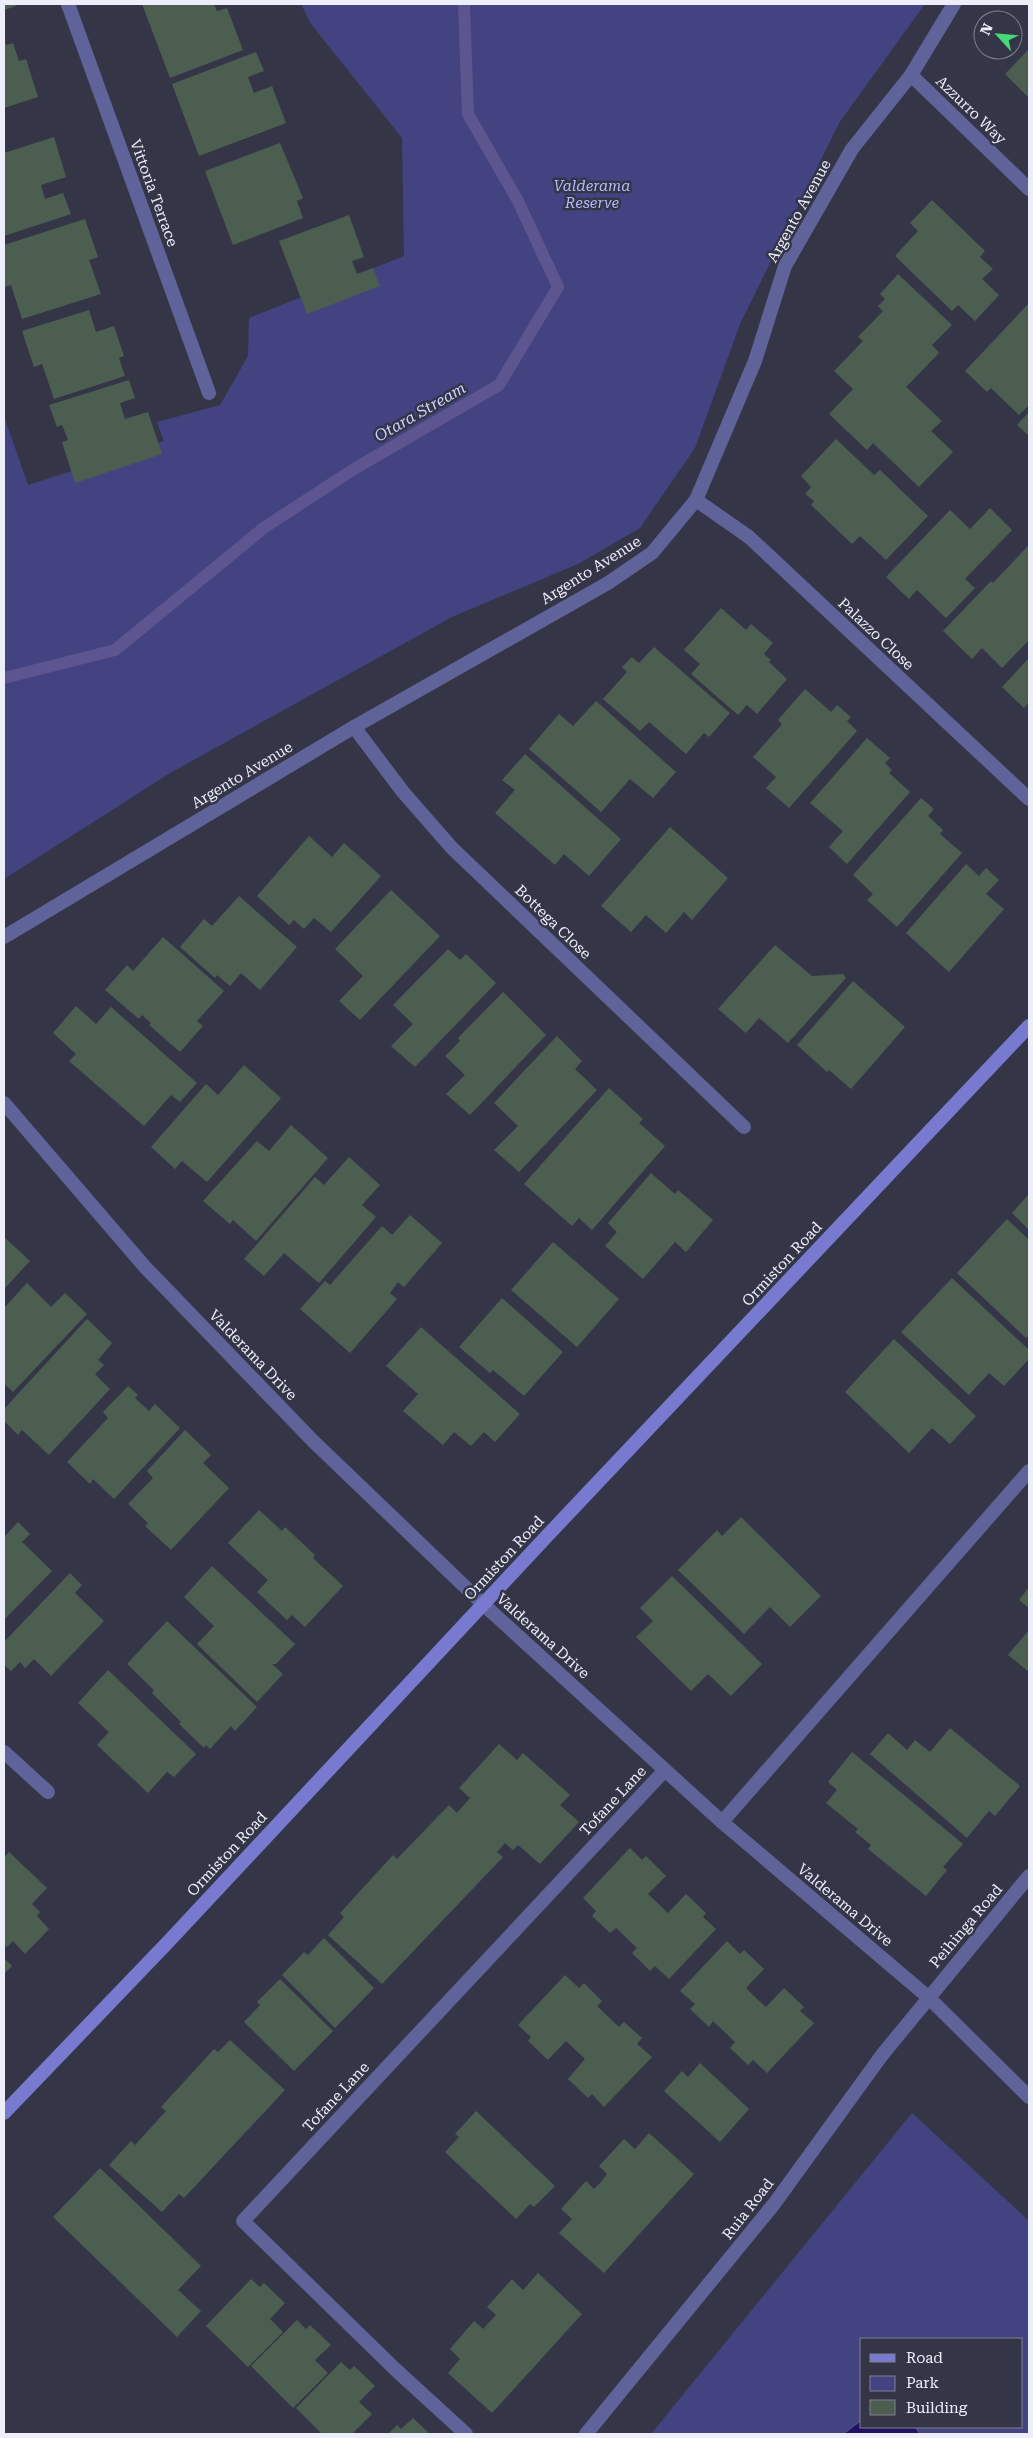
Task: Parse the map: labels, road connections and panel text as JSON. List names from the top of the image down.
{
  "streets": {
    "main road": ["Ormiston Road"],
    "street": [
      "Azzurro Way",
      "Vittoria Terrace",
      "Argento Avenue",
      "Palazzo Close",
      "Bottega Close",
      "Valderama Drive",
      "Tofane Lane",
      "Peihinga Road",
      "Ruia Road"
    ]
  },
  "crossings": [
    ["Azzurro Way", "Argento Avenue"],
    ["Argento Avenue", "Palazzo Close"],
    ["Argento Avenue", "Bottega Close"],
    ["Ormiston Road", "Valderama Drive"],
    ["Valderama Drive", "Tofane Lane"],
    ["Valderama Drive", "Peihinga Road"],
    ["Valderama Drive", "Ruia Road"],
    ["Peihinga Road", "Ruia Road"]
  ],
  "water": ["Otara Stream"],
  "parks": ["Valderama Reserve"],
  "legend": ["Road", "Park", "Building"],
  "north": "top left"
}
